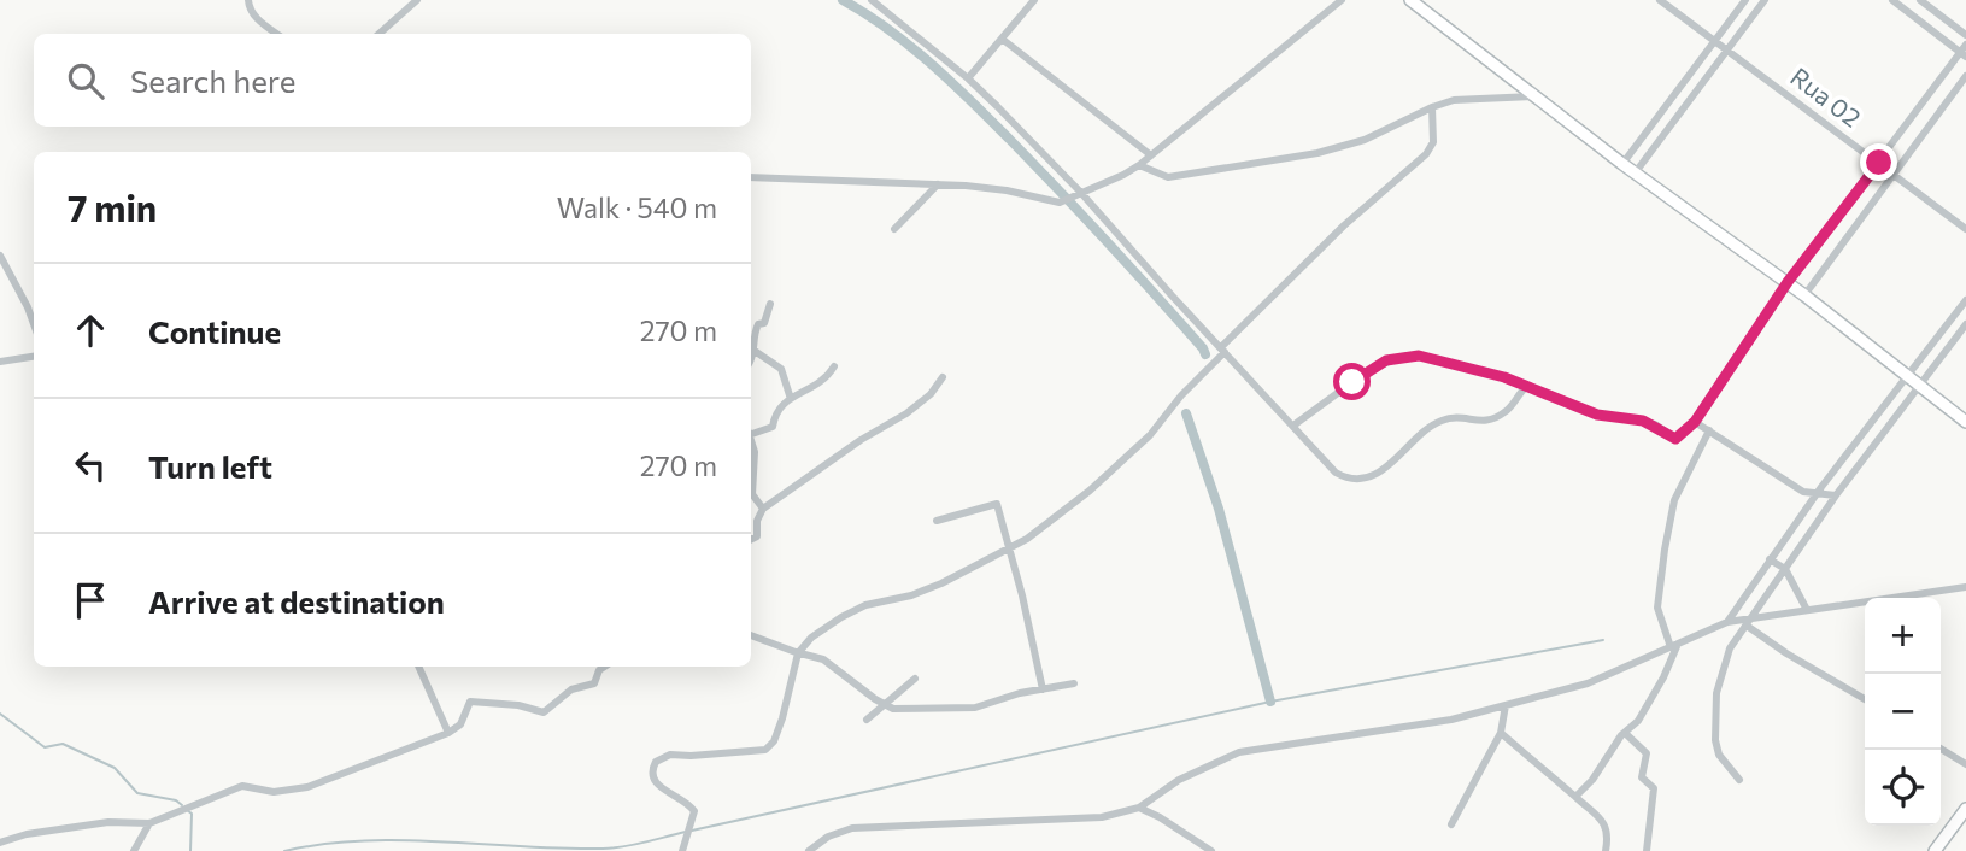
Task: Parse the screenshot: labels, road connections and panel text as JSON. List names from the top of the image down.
{
  "streets": {
    "street": ["Rua 02"]
  },
  "page": {
    "search": "Search here",
    "heading": ["7 min", "Walk · 540 m"],
    "list": [
      ["Continue", "270 m"],
      ["Turn left", "270 m"],
      "Arrive at destination"
    ],
    "map_buttons": ["+", "−"]
  }
}
